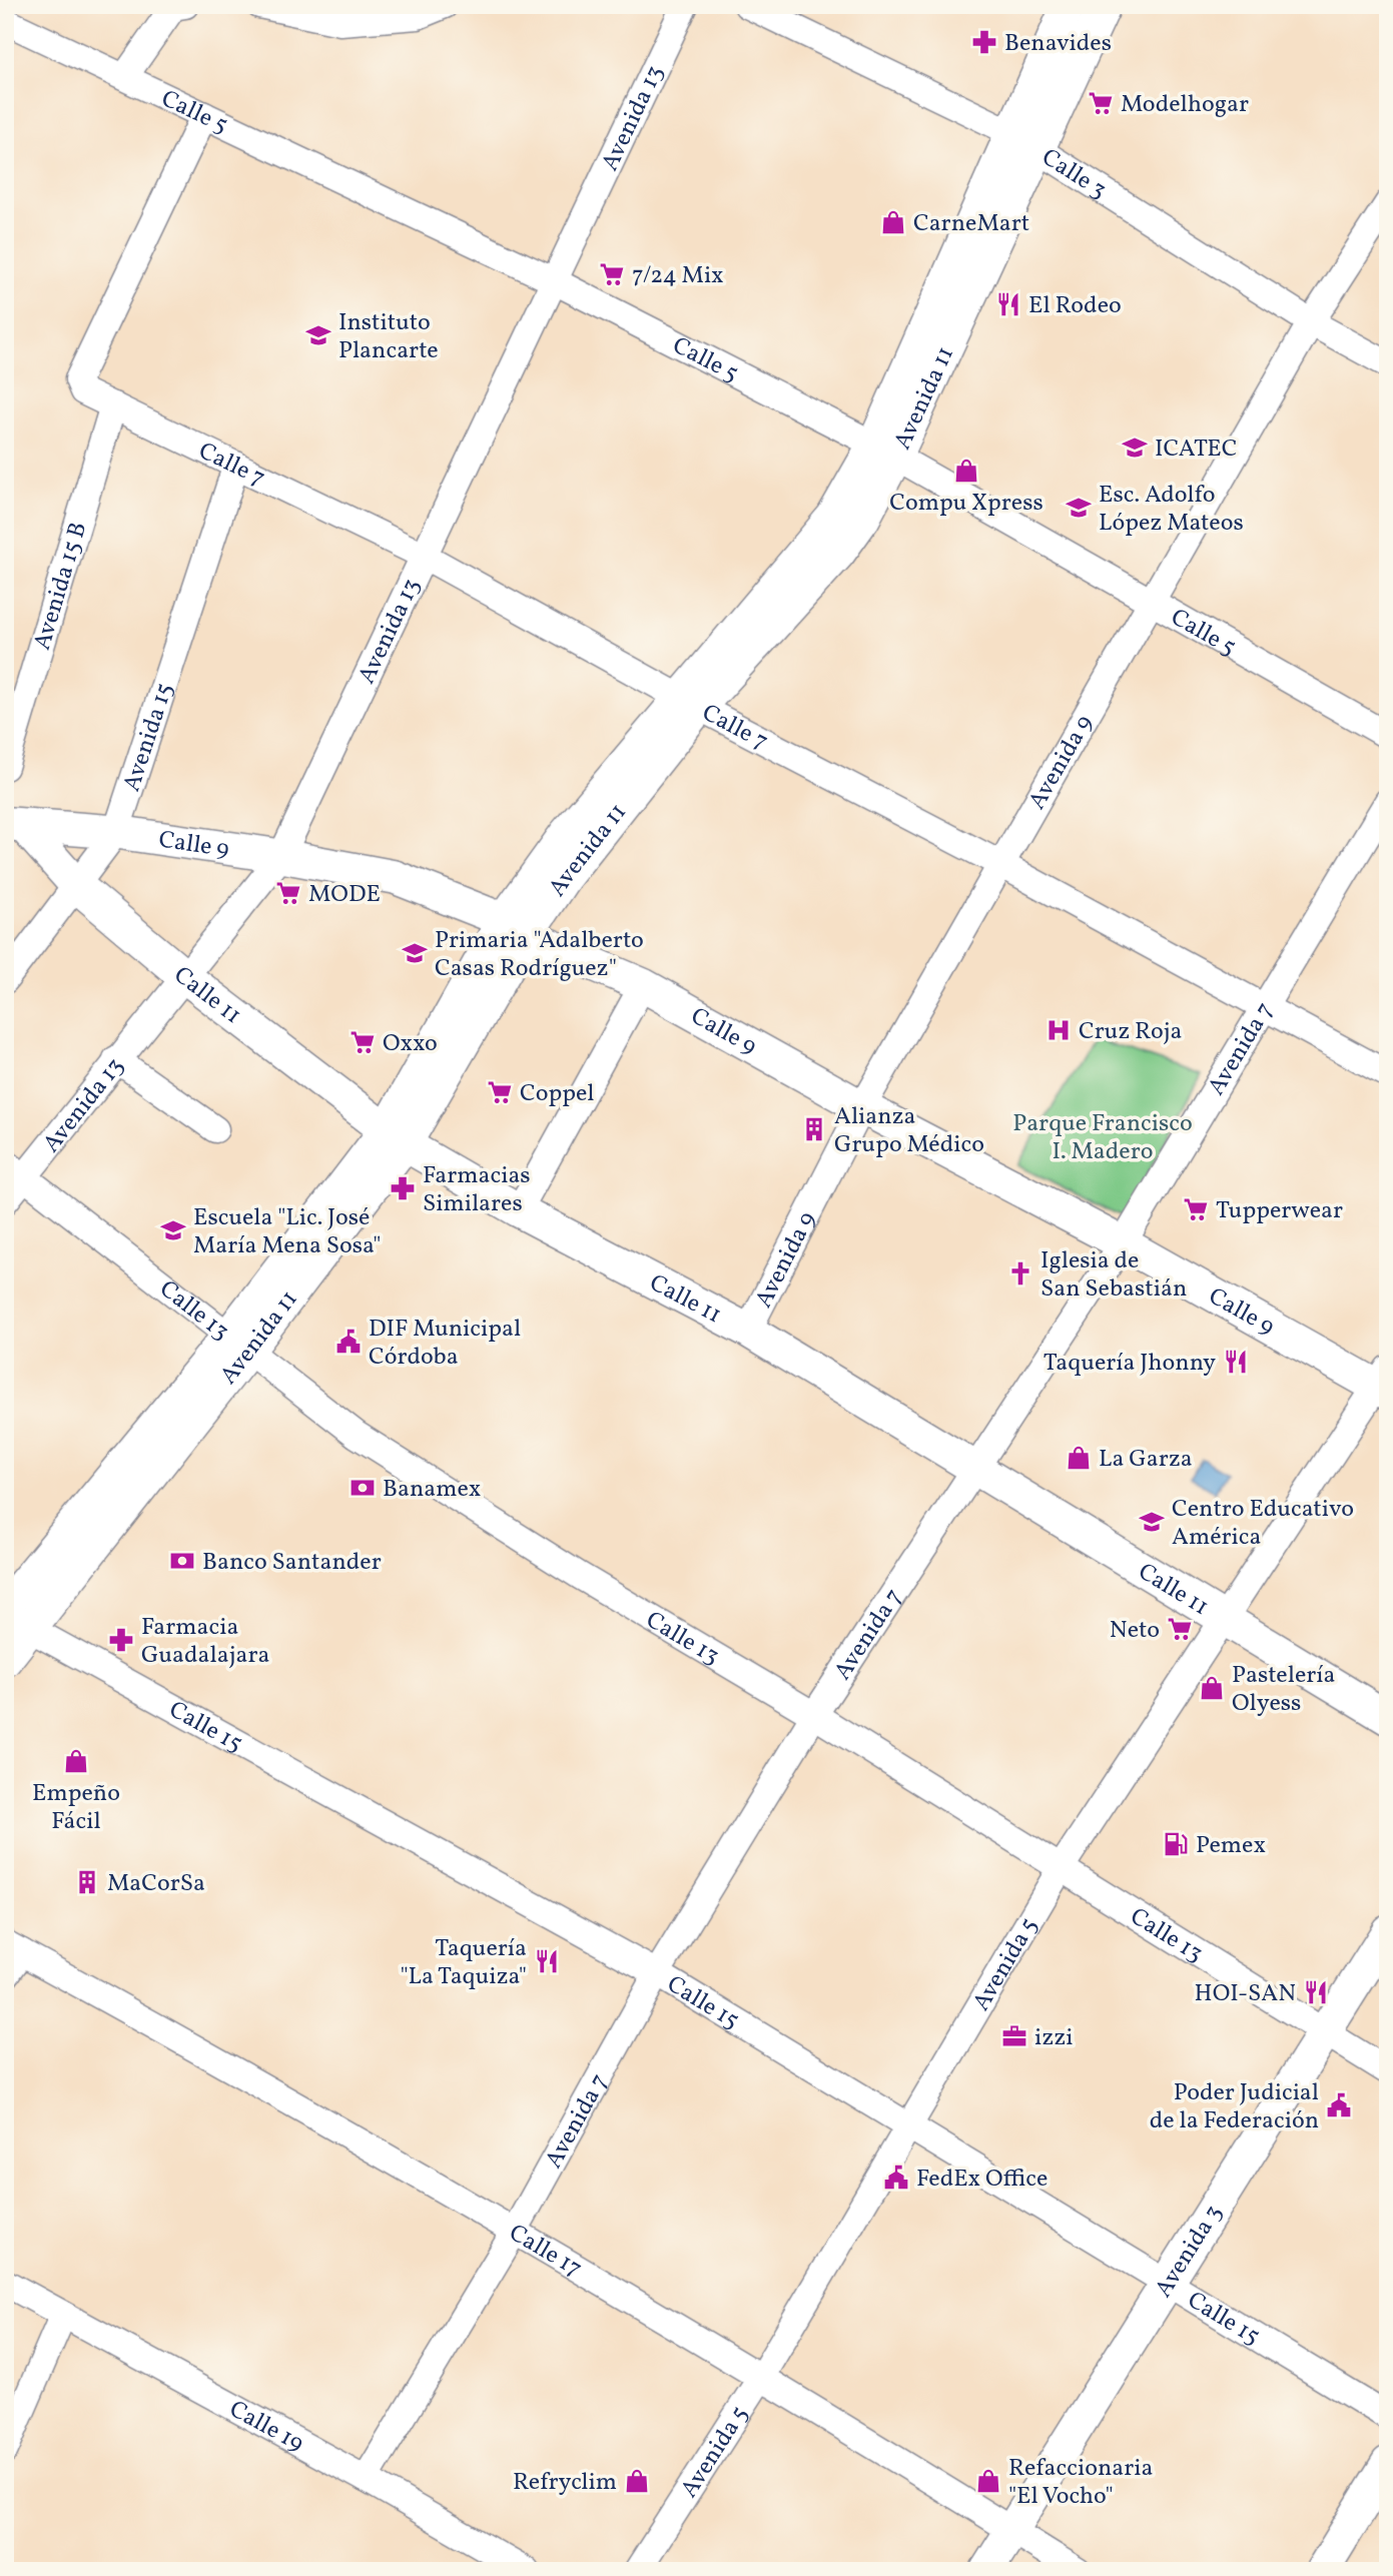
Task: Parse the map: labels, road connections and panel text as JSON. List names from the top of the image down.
{
  "streets": {
    "main road": [
      "Avenida 11",
      "Calle 9",
      "Calle 11",
      "Avenida 3"
    ],
    "street": [
      "Calle 5",
      "Avenida 13",
      "Calle 3",
      "Calle 7",
      "Avenida 15 B",
      "Avenida 15",
      "Avenida 9",
      "Avenida 7",
      "Calle 13",
      "Calle 15",
      "Avenida 5",
      "Calle 17",
      "Calle 19"
    ]
  },
  "crossings": [
    ["Calle 5", "Avenida 13"],
    ["Calle 5", "Avenida 11"],
    ["Calle 5", "Calle 7"],
    ["Calle 5", "Avenida 9"],
    ["Avenida 13", "Calle 7"],
    ["Avenida 13", "Calle 9"],
    ["Avenida 13", "Calle 11"],
    ["Avenida 13", "Calle 13"],
    ["Calle 3", "Avenida 11"],
    ["Calle 3", "Avenida 9"],
    ["Avenida 11", "Calle 7"],
    ["Avenida 11", "Calle 9"],
    ["Avenida 11", "Calle 11"],
    ["Avenida 11", "Calle 13"],
    ["Avenida 11", "Calle 15"],
    ["Calle 7", "Avenida 15 B"],
    ["Calle 7", "Avenida 15"],
    ["Calle 7", "Avenida 9"],
    ["Calle 7", "Avenida 7"],
    ["Avenida 15", "Calle 9"],
    ["Avenida 15", "Calle 11"],
    ["Avenida 9", "Calle 9"],
    ["Avenida 9", "Calle 11"],
    ["Calle 9", "Calle 11"],
    ["Calle 9", "Avenida 7"],
    ["Calle 9", "Avenida 5"],
    ["Calle 11", "Avenida 7"],
    ["Calle 11", "Avenida 5"],
    ["Avenida 7", "Calle 13"],
    ["Avenida 7", "Calle 15"],
    ["Avenida 7", "Calle 17"],
    ["Avenida 7", "Calle 19"],
    ["Calle 13", "Avenida 5"],
    ["Calle 13", "Avenida 3"],
    ["Calle 15", "Avenida 5"],
    ["Calle 15", "Avenida 3"],
    ["Avenida 5", "Calle 17"],
    ["Avenida 3", "Calle 17"]
  ],
  "parks": ["Parque Francisco I. Madero"],
  "places": {
    "pharmacy": ["Benavides", "Farmacias Similares", "Farmacia Guadalajara"],
    "supermarket": [
      "Modelhogar",
      "7/24 Mix",
      "MODE",
      "Oxxo",
      "Coppel",
      "Tupperwear",
      "Neto"
    ],
    "shop": [
      "CarneMart",
      "Compu Xpress",
      "La Garza",
      "Pastelería Olyess",
      "Empeño Fácil",
      "Refryclim",
      "Refaccionaria \"El Vocho\""
    ],
    "restaurant": [
      "El Rodeo",
      "Taquería Jhonny",
      "Taquería \"La Taquiza\"",
      "HOI-SAN"
    ],
    "school or university": [
      "Instituto Plancarte",
      "ICATEC",
      "Esc. Adolfo López Mateos",
      "Primaria \"Adalberto Casas Rodríguez\"",
      "Escuela \"Lic. José María Mena Sosa\"",
      "Centro Educativo América"
    ],
    "hospital": ["Cruz Roja"],
    "building": ["Alianza Grupo Médico", "MaCorSa"],
    "church": ["Iglesia de San Sebastián"],
    "public building": ["DIF Municipal Córdoba", "Poder Judicial de la Federación", "FedEx Office"],
    "bank": ["Banamex", "Banco Santander"],
    "fuel station": ["Pemex"],
    "office": ["izzi"]
  }
}
